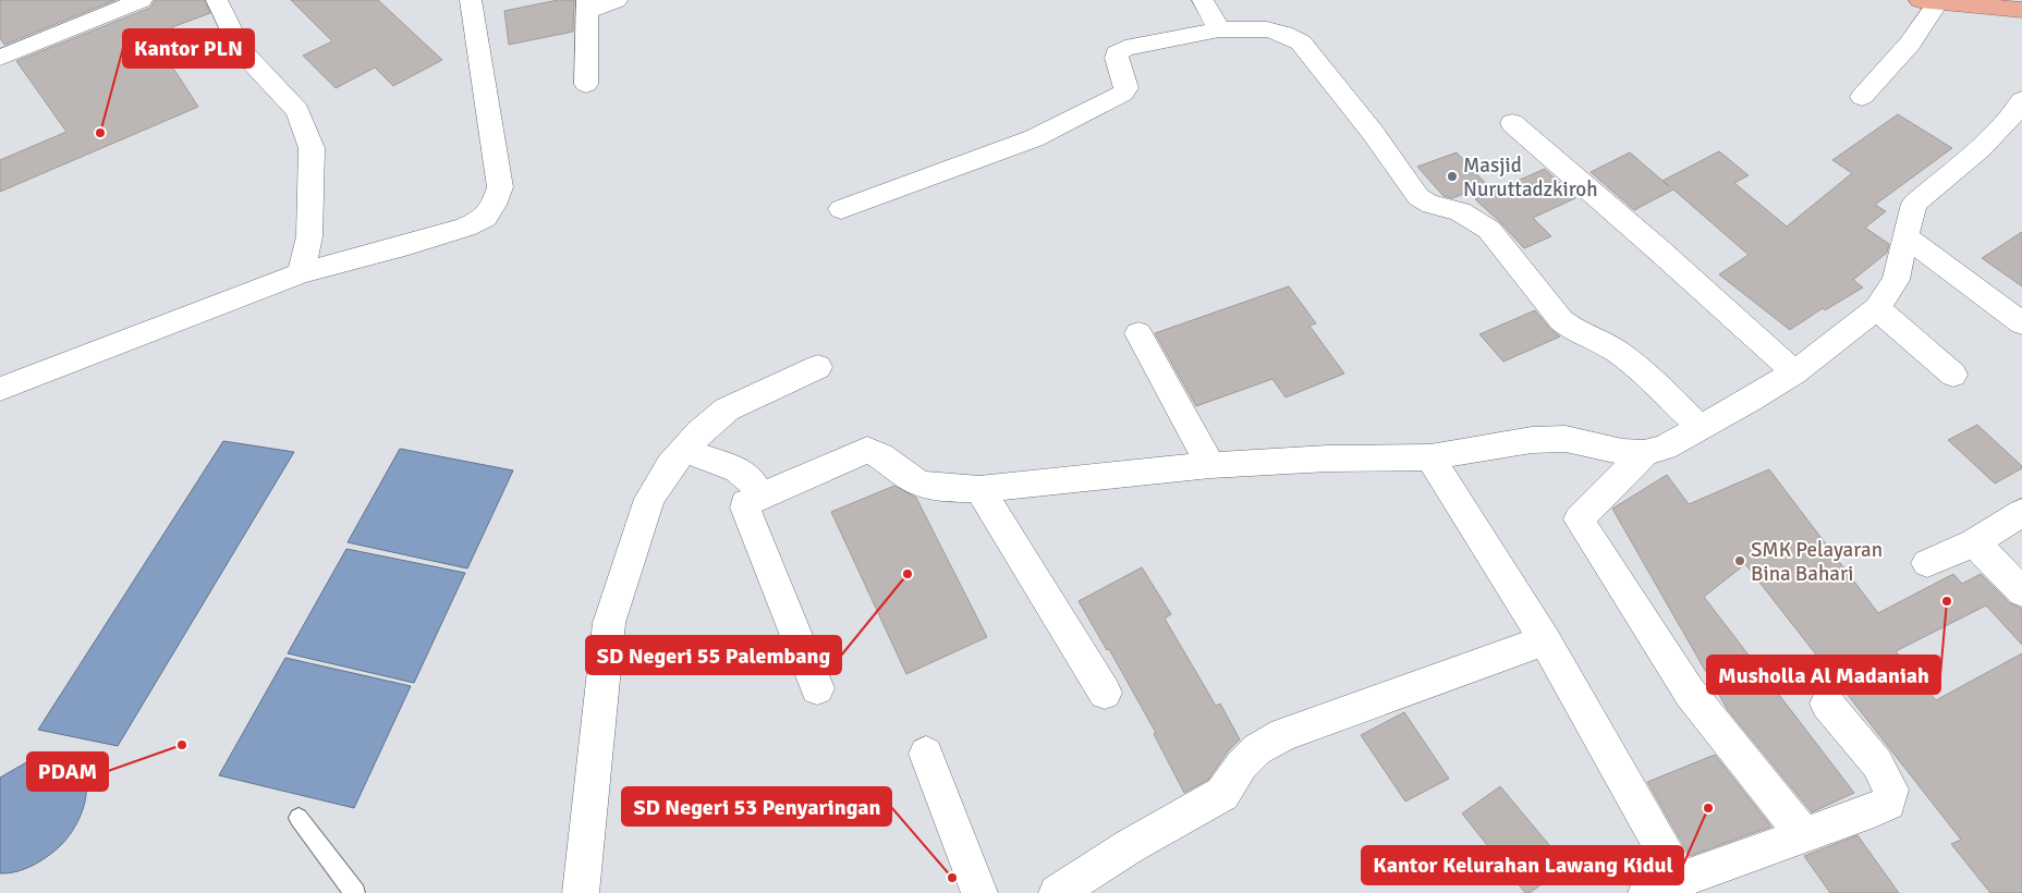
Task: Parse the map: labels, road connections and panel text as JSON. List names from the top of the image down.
{
  "places": [
    "Kantor PLN",
    "Masjid Nuruttadzkiroh",
    "SMK Pelayaran Bina Bahari",
    "SD Negeri 55 Palembang",
    "Musholla Al Madaniah",
    "PDAM",
    "Kantor Kelurahan Lawang Kidul",
    "SD Negeri 53 Penyaringan"
  ]
}
